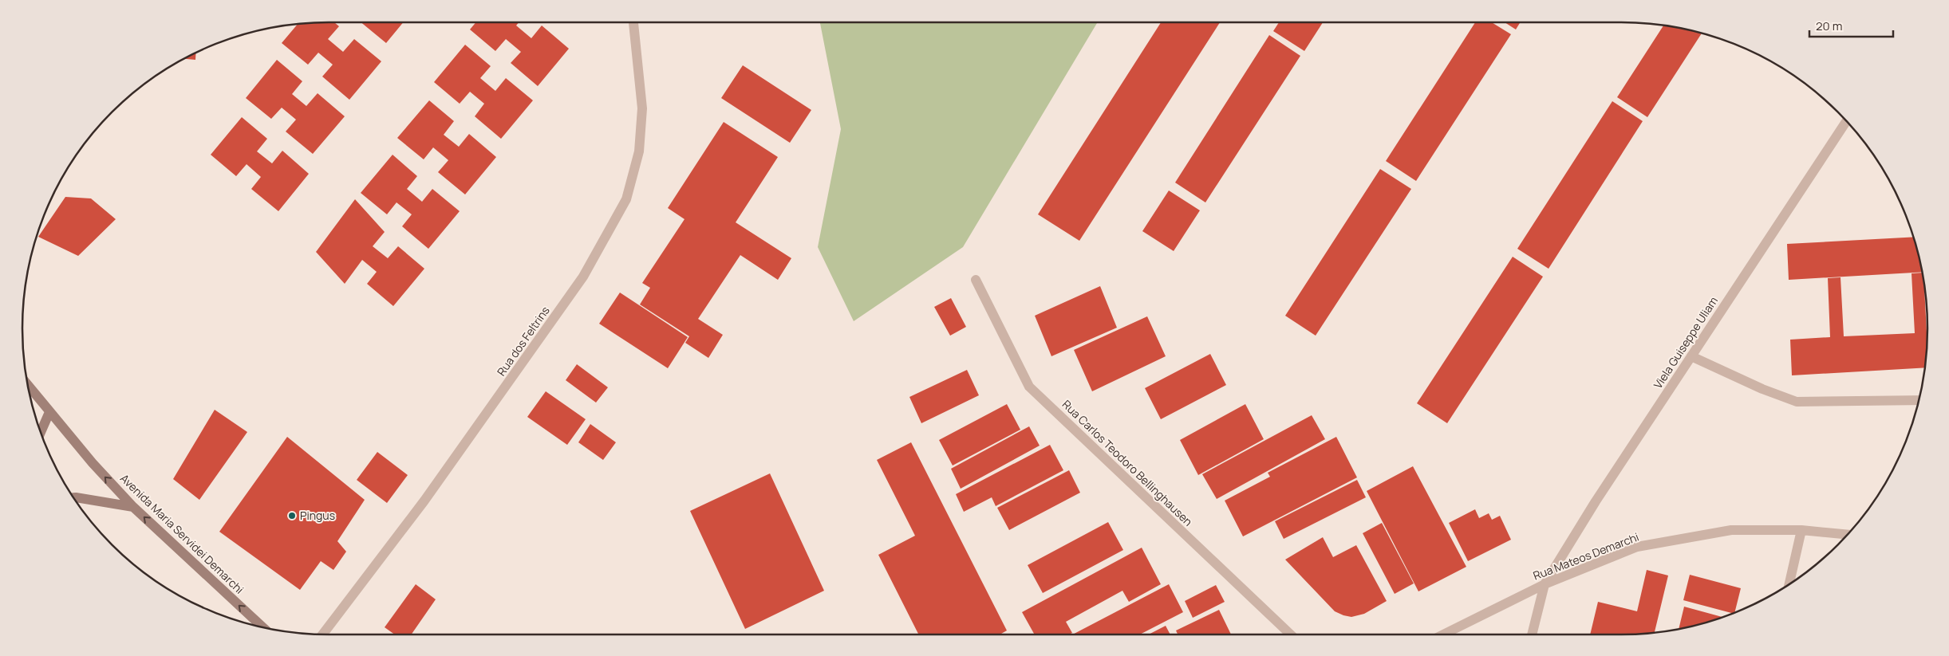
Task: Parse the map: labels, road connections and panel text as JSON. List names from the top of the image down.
{
  "streets": {
    "main road": ["Avenida Maria Servidei Demarchi"],
    "street": [
      "Rua dos Feltrins",
      "Viela Guiseppe Uliam",
      "Rua Carlos Teodoro Bellinghausen",
      "Rua Mateos Demarchi"
    ]
  },
  "crossings": [
    ["Viela Guiseppe Uliam", "Rua Mateos Demarchi"]
  ],
  "one_way": ["Avenida Maria Servidei Demarchi"],
  "places": ["Pingus"],
  "scale_bar": "20 m"
}
